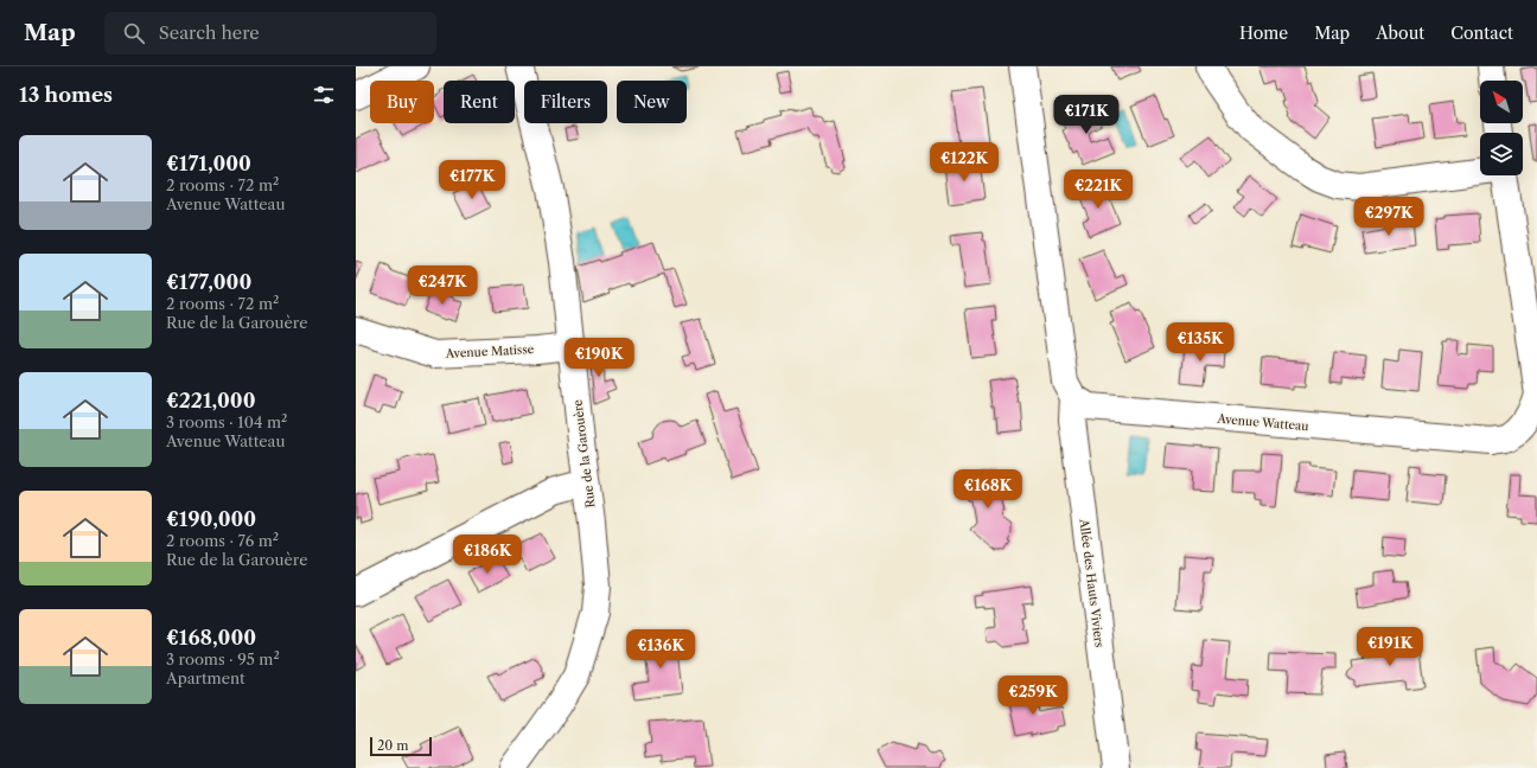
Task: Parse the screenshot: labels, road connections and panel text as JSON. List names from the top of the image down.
{
  "streets": {
    "street": [
      "Avenue Matisse",
      "Avenue Watteau",
      "Rue de la Garouère",
      "Allée des Hauts Viviers"
    ]
  },
  "crossings": [
    ["Avenue Matisse", "Rue de la Garouère"],
    ["Avenue Watteau", "Allée des Hauts Viviers"]
  ],
  "scale_bar": "20 m",
  "north": "top left",
  "page": {
    "header": "Map",
    "search": "Search here",
    "nav": [
      "Home",
      "Map",
      "About",
      "Contact"
    ],
    "heading": "13 homes",
    "chip": [
      "Buy",
      "Rent",
      "Filters",
      "New"
    ],
    "price": [
      "€171K",
      "€122K",
      "€177K",
      "€221K",
      "€297K",
      "€247K",
      "€135K",
      "€190K",
      "€168K",
      "€186K",
      "€191K",
      "€136K",
      "€259K"
    ],
    "list": [
      {
        "name": "€171,000",
        "note": "2 rooms · 72 m² · Avenue Watteau"
      },
      {
        "name": "€177,000",
        "note": "2 rooms · 72 m² · Rue de la Garouère"
      },
      {
        "name": "€221,000",
        "note": "3 rooms · 104 m² · Avenue Watteau"
      },
      {
        "name": "€190,000",
        "note": "2 rooms · 76 m² · Rue de la Garouère"
      },
      {
        "name": "€168,000",
        "note": "3 rooms · 95 m² · Apartment"
      }
    ],
    "scale": "20 m"
  }
}
